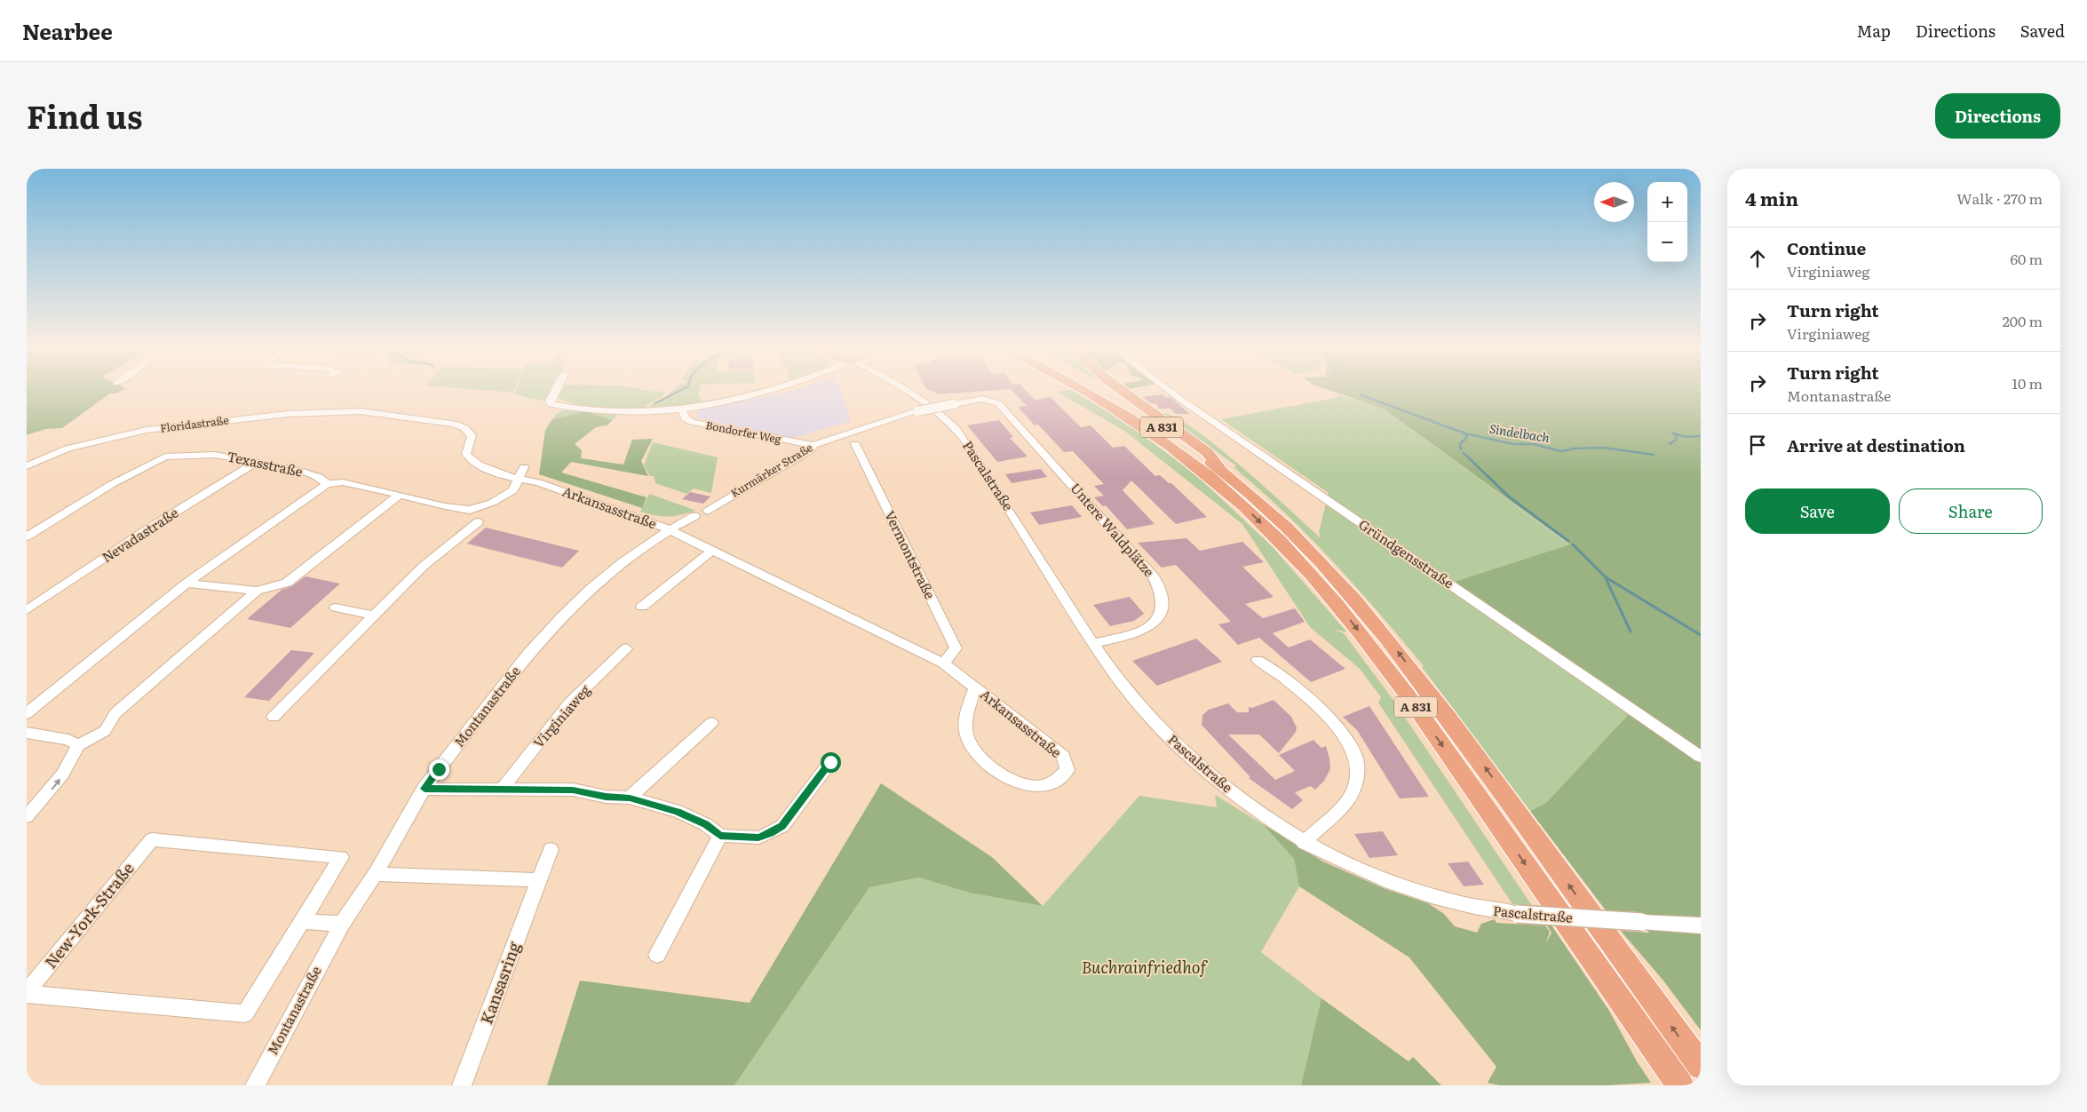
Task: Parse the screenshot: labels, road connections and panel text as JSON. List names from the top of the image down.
{
  "streets": {
    "highway": ["A 831"],
    "street": [
      "Floridastraße",
      "Bondorfer Weg",
      "Texasstraße",
      "Kurmärker Straße",
      "Pascalstraße",
      "Arkansasstraße",
      "Untere Waldplätze",
      "Nevadastraße",
      "Gründgensstraße",
      "Vermontstraße",
      "Montanastraße",
      "Virginiaweg",
      "New-York-Straße",
      "Kansasring"
    ]
  },
  "crossings": [
    ["Floridastraße", "Texasstraße"],
    ["Floridastraße", "Arkansasstraße"],
    ["Bondorfer Weg", "Kurmärker Straße"],
    ["Texasstraße", "Arkansasstraße"],
    ["Texasstraße", "Nevadastraße"],
    ["Kurmärker Straße", "Untere Waldplätze"],
    ["Pascalstraße", "Untere Waldplätze"],
    ["Arkansasstraße", "Vermontstraße"],
    ["Arkansasstraße", "Montanastraße"]
  ],
  "water": ["Sindelbach"],
  "parks": ["Buchrainfriedhof"],
  "north": "left",
  "page": {
    "header": "Nearbee",
    "nav": ["Map", "Directions", "Saved"],
    "title": "Find us",
    "buttons": [
      "Directions",
      ["Save", "Share"]
    ],
    "heading": ["4 min", "Walk · 270 m"],
    "map_buttons": ["+", "−"],
    "list": [
      ["Continue", "Virginiaweg", "60 m"],
      ["Turn right", "Virginiaweg", "200 m"],
      ["Turn right", "Montanastraße", "10 m"],
      "Arrive at destination"
    ]
  }
}
